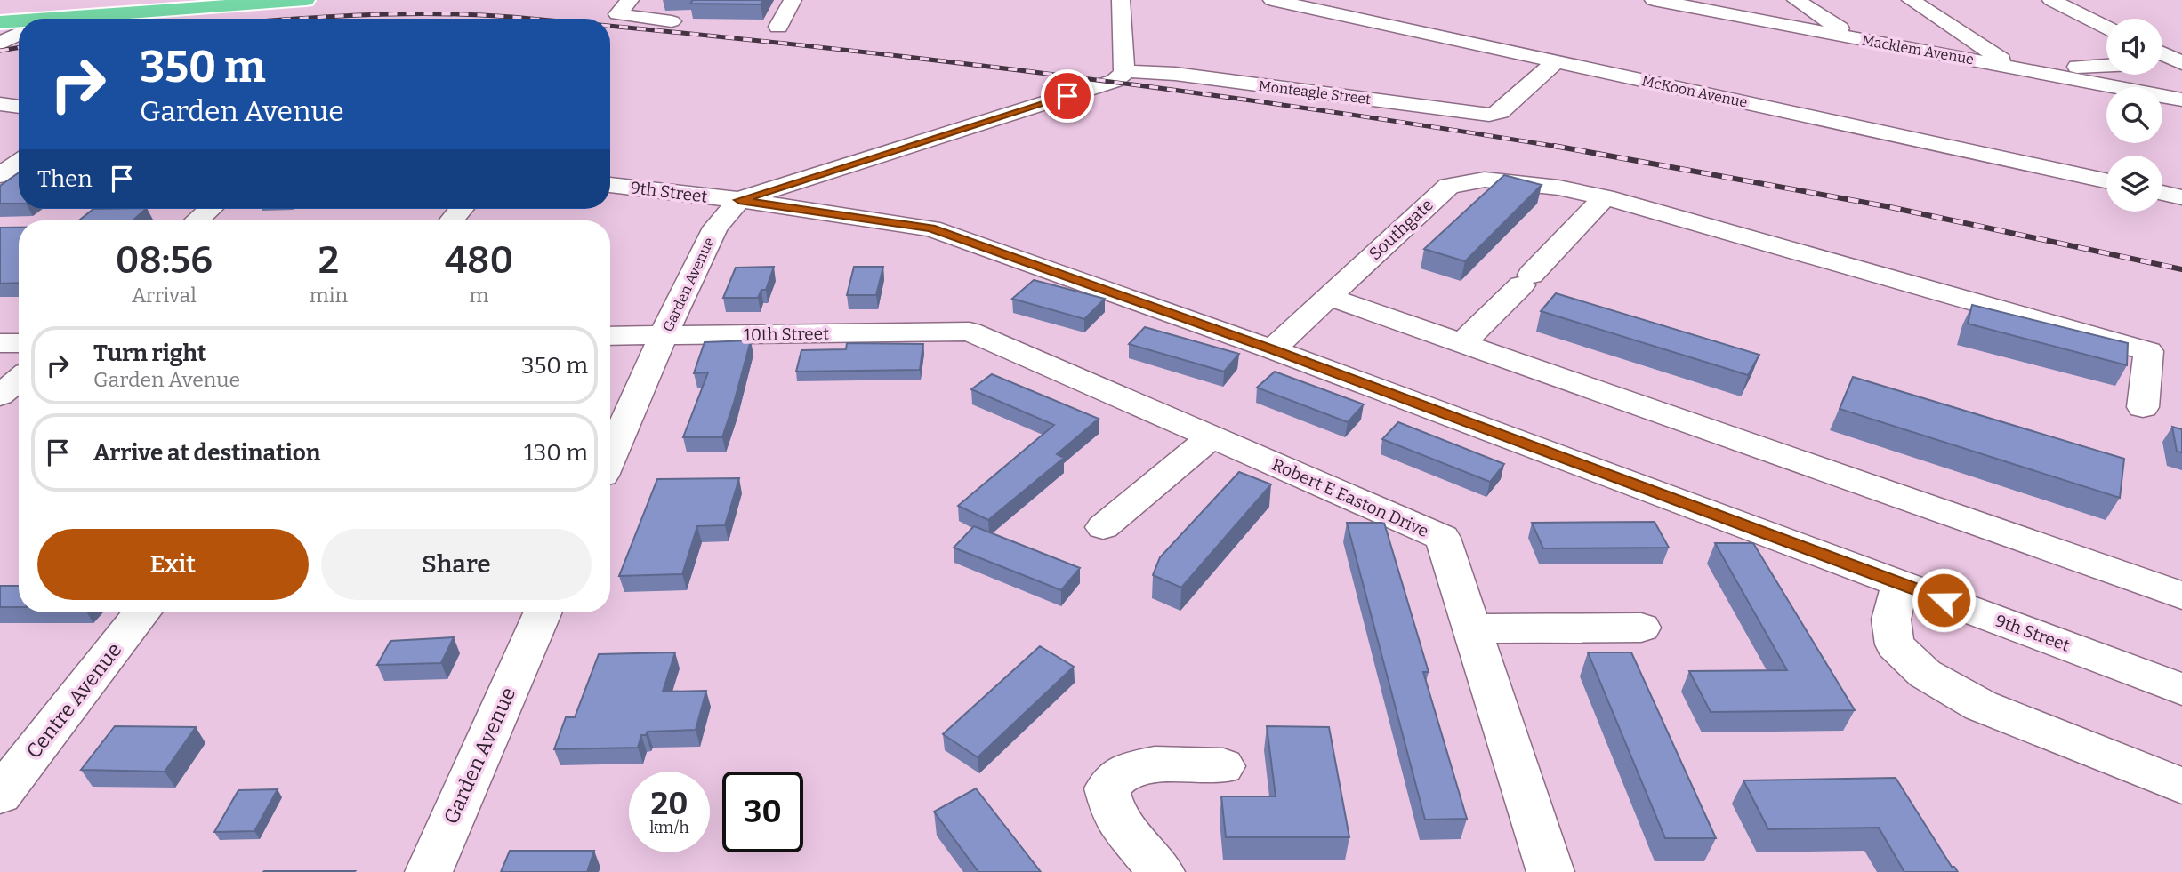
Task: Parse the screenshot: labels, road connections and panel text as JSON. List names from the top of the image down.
{
  "streets": {
    "street": [
      "Macklem Avenue",
      "McKoon Avenue",
      "Monteagle Street",
      "9th Street",
      "Southgate",
      "Garden Avenue",
      "10th Street",
      "Robert E Easton Drive",
      "Centre Avenue"
    ]
  },
  "crossings": [
    ["McKoon Avenue", "Monteagle Street"],
    ["9th Street", "Southgate"],
    ["9th Street", "Garden Avenue"],
    ["Garden Avenue", "10th Street"],
    ["10th Street", "Robert E Easton Drive"]
  ],
  "page": {
    "turn": ["350 m", "Garden Avenue"],
    "then": "Then",
    "eta": [
      "08:56",
      "Arrival",
      "2",
      "min",
      "480",
      "m"
    ],
    "list": [
      {
        "name": "Turn right",
        "note": "Garden Avenue",
        "value": "350 m"
      },
      {
        "name": "Arrive at destination",
        "value": "130 m"
      }
    ],
    "buttons": ["Exit", "Share"],
    "speed": "20 km/h",
    "limit": "30"
  }
}
